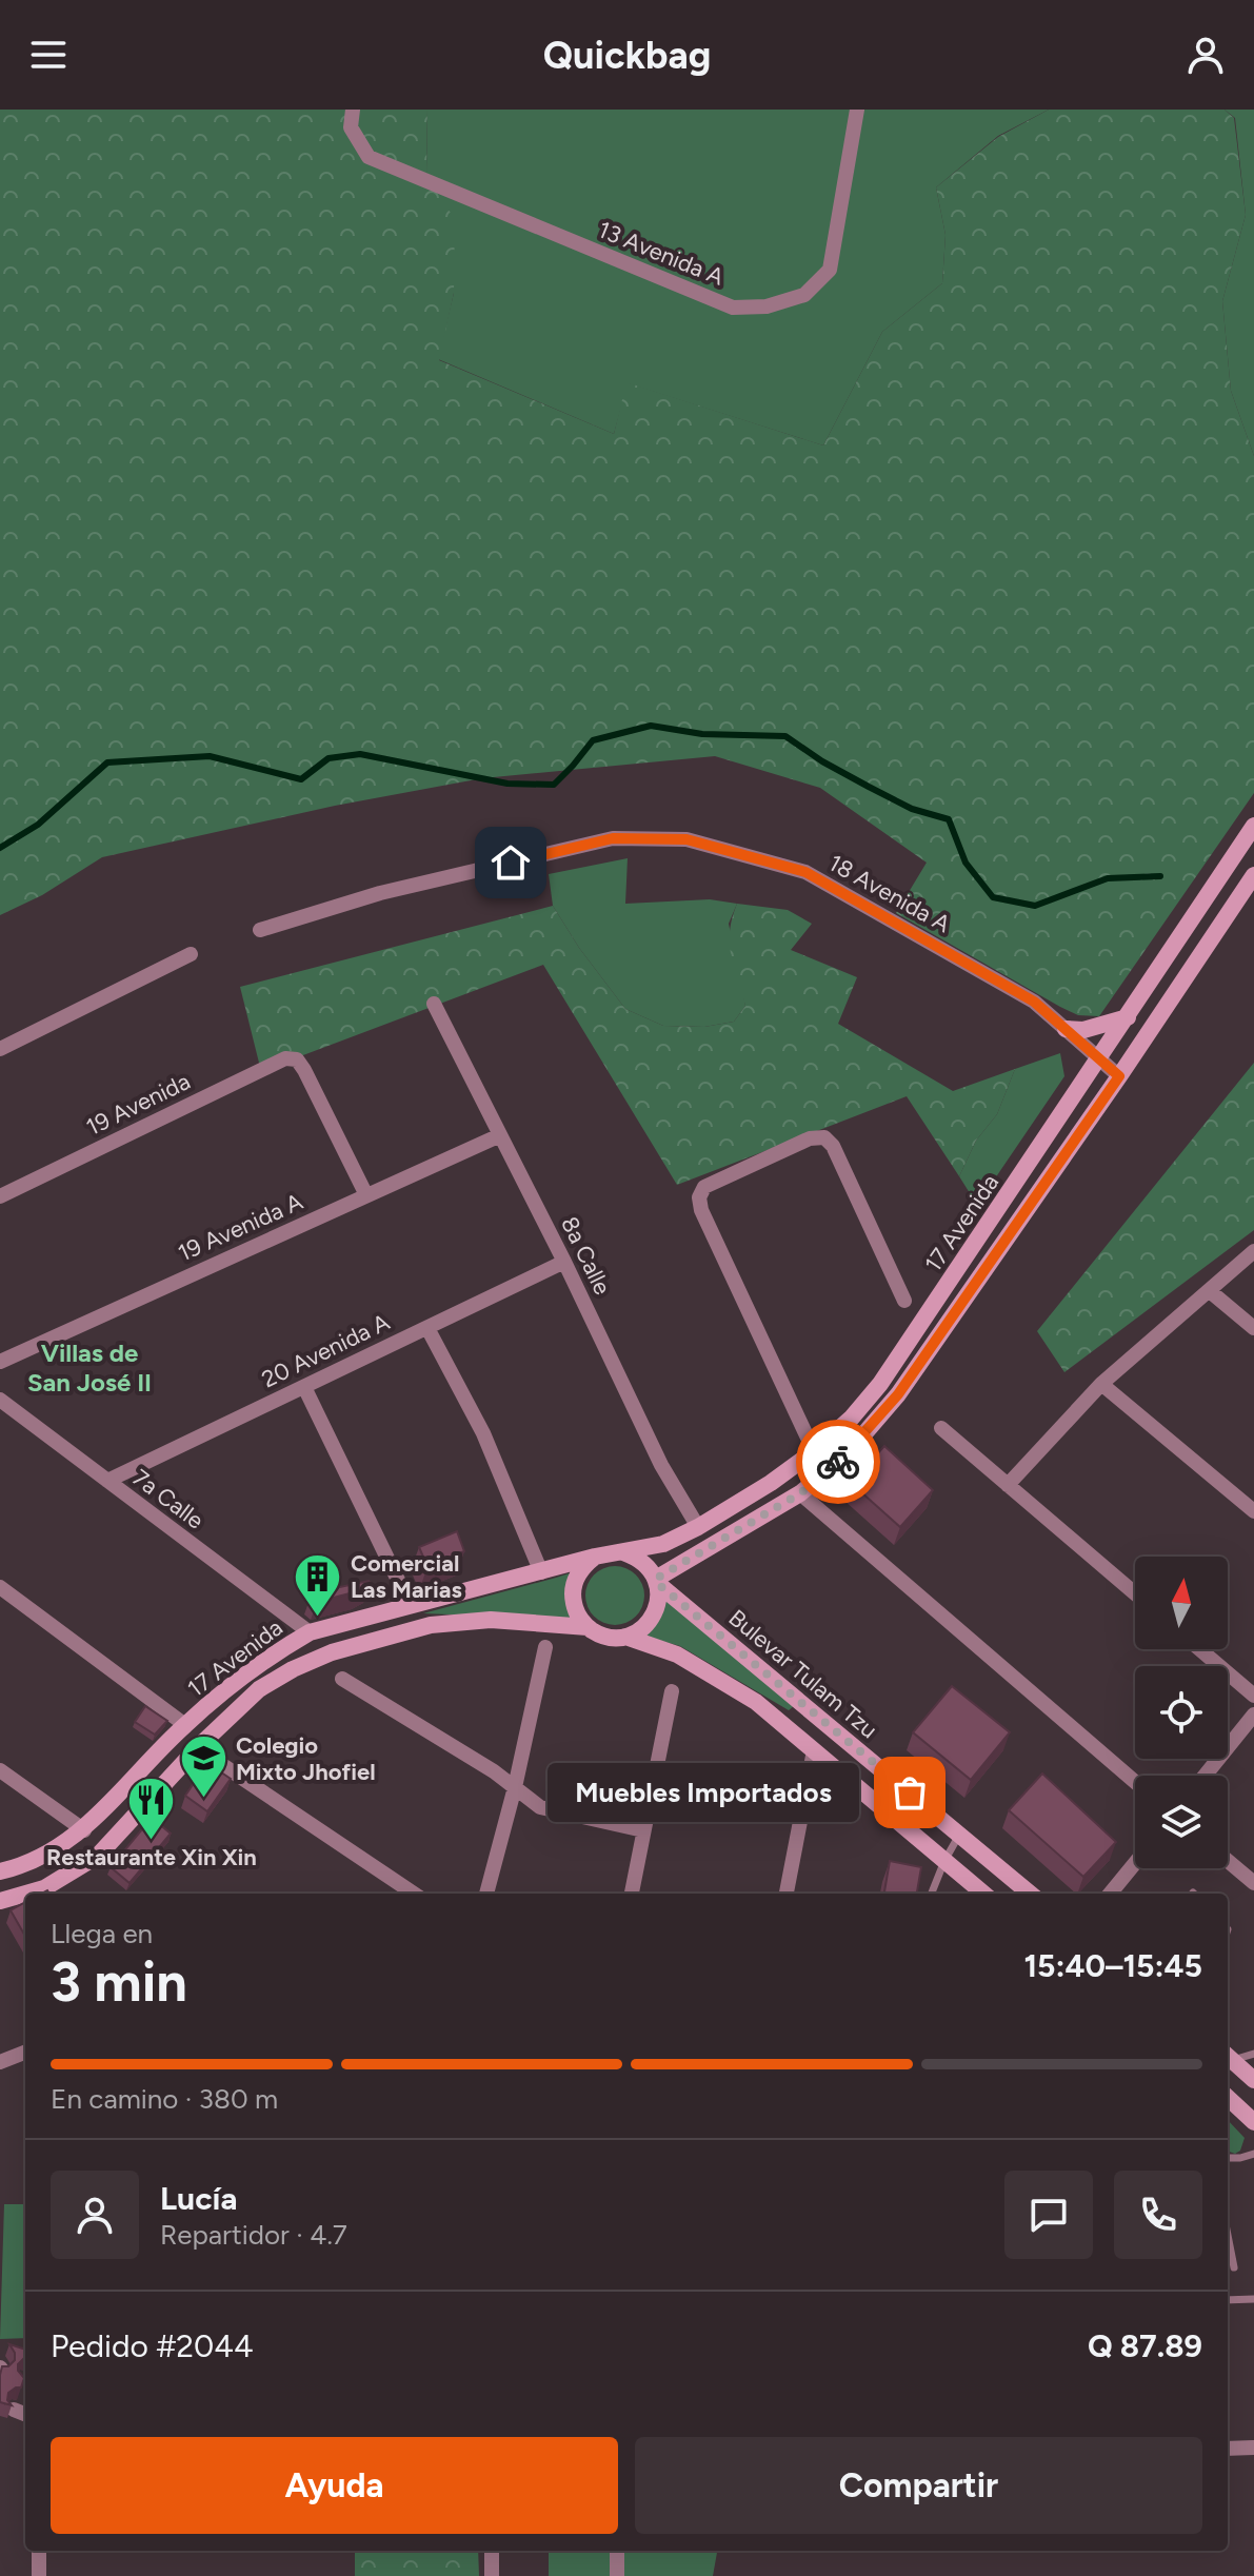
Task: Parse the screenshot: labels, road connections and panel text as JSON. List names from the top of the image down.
{
  "streets": {
    "main road": ["17 Avenida", "Bulevar Tulam Tzu"],
    "street": [
      "13 Avenida A",
      "18 Avenida A",
      "19 Avenida",
      "19 Avenida A",
      "8a Calle",
      "20 Avenida A",
      "7a Calle"
    ]
  },
  "crossings": [
    ["18 Avenida A", "17 Avenida"],
    ["19 Avenida", "19 Avenida A"],
    ["17 Avenida", "8a Calle"],
    ["17 Avenida", "7a Calle"],
    ["17 Avenida", "Bulevar Tulam Tzu"],
    ["19 Avenida A", "8a Calle"],
    ["8a Calle", "20 Avenida A"],
    ["20 Avenida A", "7a Calle"]
  ],
  "districts": ["Villas de San José II"],
  "places": {
    "building": ["Comercial Las Marias"],
    "other": ["Muebles Importados"],
    "school or university": ["Colegio Mixto Jhofiel"],
    "restaurant": ["Restaurante Xin Xin"]
  },
  "north": "top",
  "page": {
    "header": "Quickbag",
    "bubble": "Muebles Importados",
    "heading": ["3 min", "Llega en", "15:40–15:45"],
    "panel": [
      "Lucía",
      "Repartidor · 4.7",
      "Pedido #2044",
      "Q 87.89"
    ],
    "bar": "En camino · 380 m",
    "buttons": ["Ayuda", "Compartir"]
  }
}
